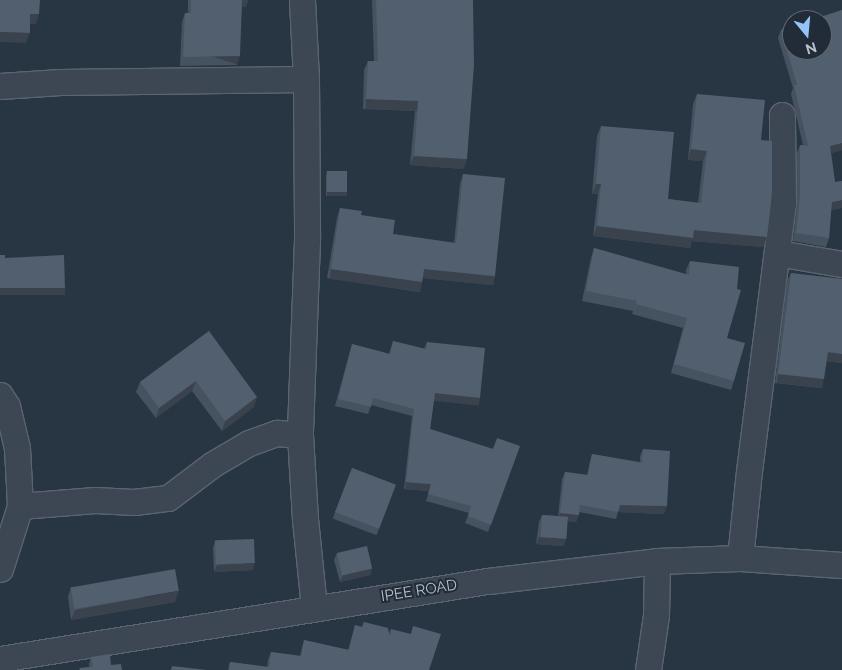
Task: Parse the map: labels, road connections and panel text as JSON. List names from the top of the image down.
{
  "streets": {
    "street": ["IPEE ROAD"]
  },
  "north": "bottom"
}
